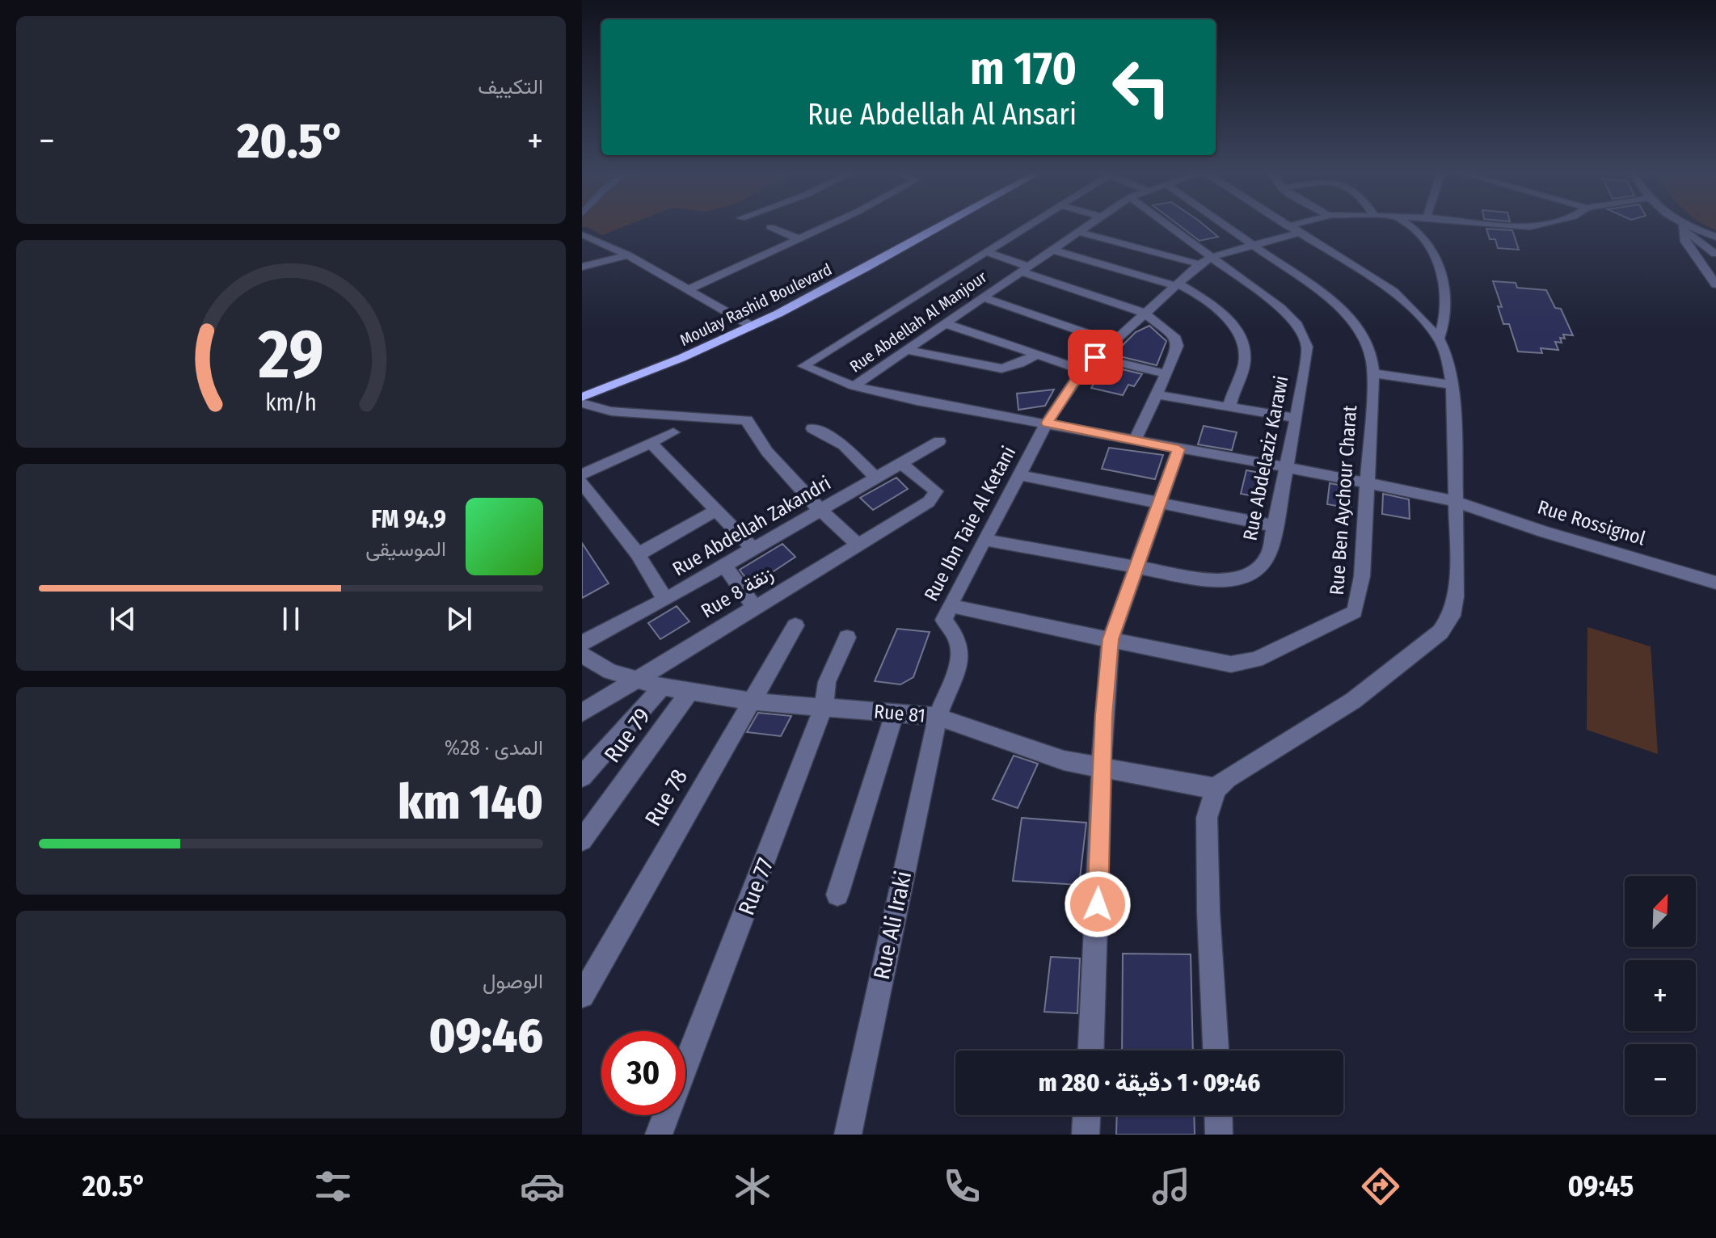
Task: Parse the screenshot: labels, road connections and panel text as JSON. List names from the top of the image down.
{
  "streets": {
    "main road": ["Moulay Rashid Boulevard"],
    "street": [
      "Rue Abdellah Al Manjour",
      "Rue Abdelaziz Karawi",
      "Rue Ben Aychour Charat",
      "Rue Rossignol",
      "Rue Ibn Taie Al Ketani",
      "Rue Abdellah Zakandri",
      "Rue 8 زنقة",
      "Rue 81",
      "Rue 79",
      "Rue 78",
      "Rue 77",
      "Rue Ali Iraki"
    ]
  },
  "crossings": [
    ["Rue Abdellah Al Manjour", "Rue Rossignol"],
    ["Rue Abdelaziz Karawi", "Rue Rossignol"],
    ["Rue Abdelaziz Karawi", "Rue Ibn Taie Al Ketani"],
    ["Rue Ben Aychour Charat", "Rue Rossignol"],
    ["Rue Ben Aychour Charat", "Rue Ibn Taie Al Ketani"],
    ["Rue Rossignol", "Rue Ibn Taie Al Ketani"],
    ["Rue Ibn Taie Al Ketani", "Rue 81"],
    ["Rue Ibn Taie Al Ketani", "Rue Ali Iraki"],
    ["Rue Abdellah Zakandri", "Rue 8 زنقة"],
    ["Rue 8 زنقة", "Rue 81"],
    ["Rue 81", "Rue 79"],
    ["Rue 81", "Rue 78"],
    ["Rue 81", "Rue 77"],
    ["Rue 81", "Rue Ali Iraki"]
  ],
  "north": "top right",
  "page": {
    "tile": [
      "التكييف",
      ["المدى · 28%", "140 km"],
      ["الوصول", "09:46"]
    ],
    "turn": ["170 m", "Rue Abdellah Al Ansari"],
    "heat": ["−", "20.5°", "+"],
    "song": ["94.9 FM", "الموسيقى"],
    "map_buttons": ["+", "−"],
    "limit": "30",
    "trip": "09:46 · 1 دقيقة · 280 m",
    "tabs": ["09:45", "20.5°"],
    "gauge": ["29", "km/h"]
  }
}
